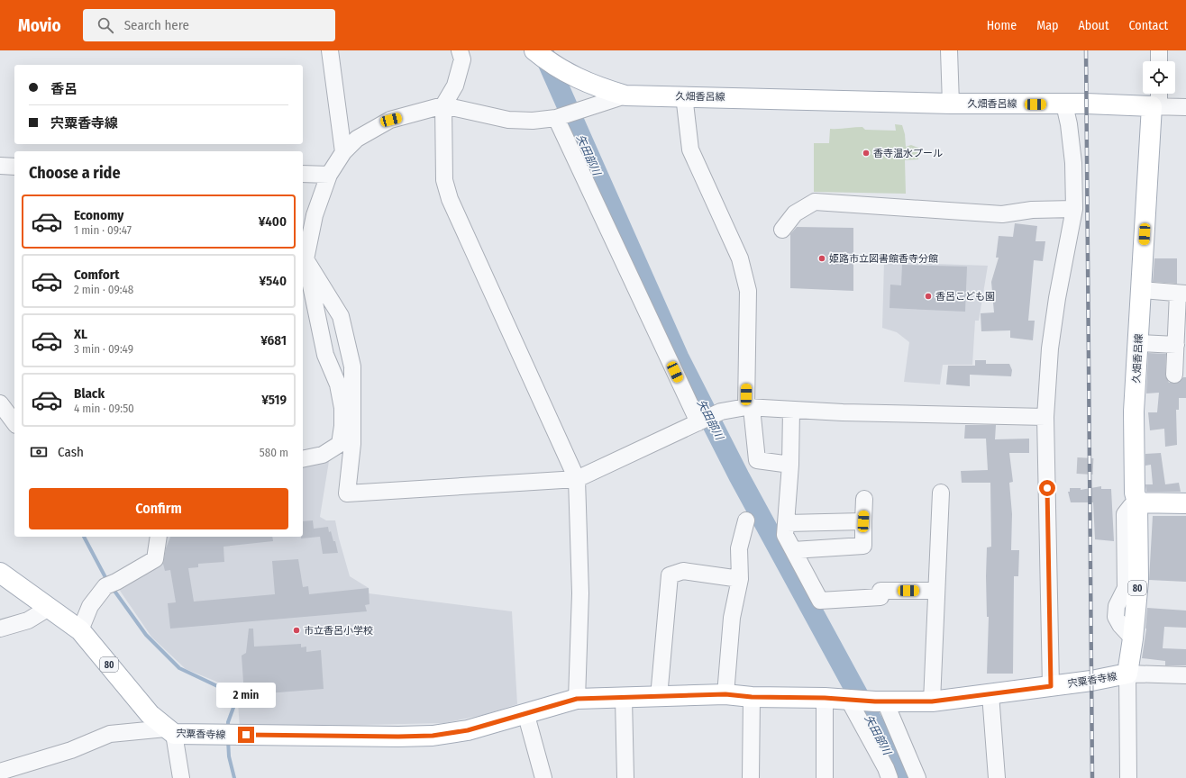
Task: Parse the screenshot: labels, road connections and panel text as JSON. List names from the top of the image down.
{
  "streets": {
    "main road": ["久畑香呂線", "80", "宍粟香寺線"]
  },
  "crossings": [
    ["久畑香呂線", "宍粟香寺線"]
  ],
  "water": ["矢田部川"],
  "places": [
    "香寺温水プール",
    "姫路市立図書館香寺分館",
    "香呂こども園",
    "市立香呂小学校"
  ],
  "page": {
    "header": "Movio",
    "search": "Search here",
    "nav": [
      "Home",
      "Map",
      "About",
      "Contact"
    ],
    "banner": ["香呂", "宍粟香寺線"],
    "heading": "Choose a ride",
    "list": [
      {
        "name": "Economy",
        "note": "1 min · 09:47",
        "value": "¥400"
      },
      {
        "name": "Comfort",
        "note": "2 min · 09:48",
        "value": "¥540"
      },
      {
        "name": "XL",
        "note": "3 min · 09:49",
        "value": "¥681"
      },
      {
        "name": "Black",
        "note": "4 min · 09:50",
        "value": "¥519"
      }
    ],
    "pay": ["Cash", "580 m"],
    "buttons": "Confirm",
    "bubble": "2 min"
  }
}
